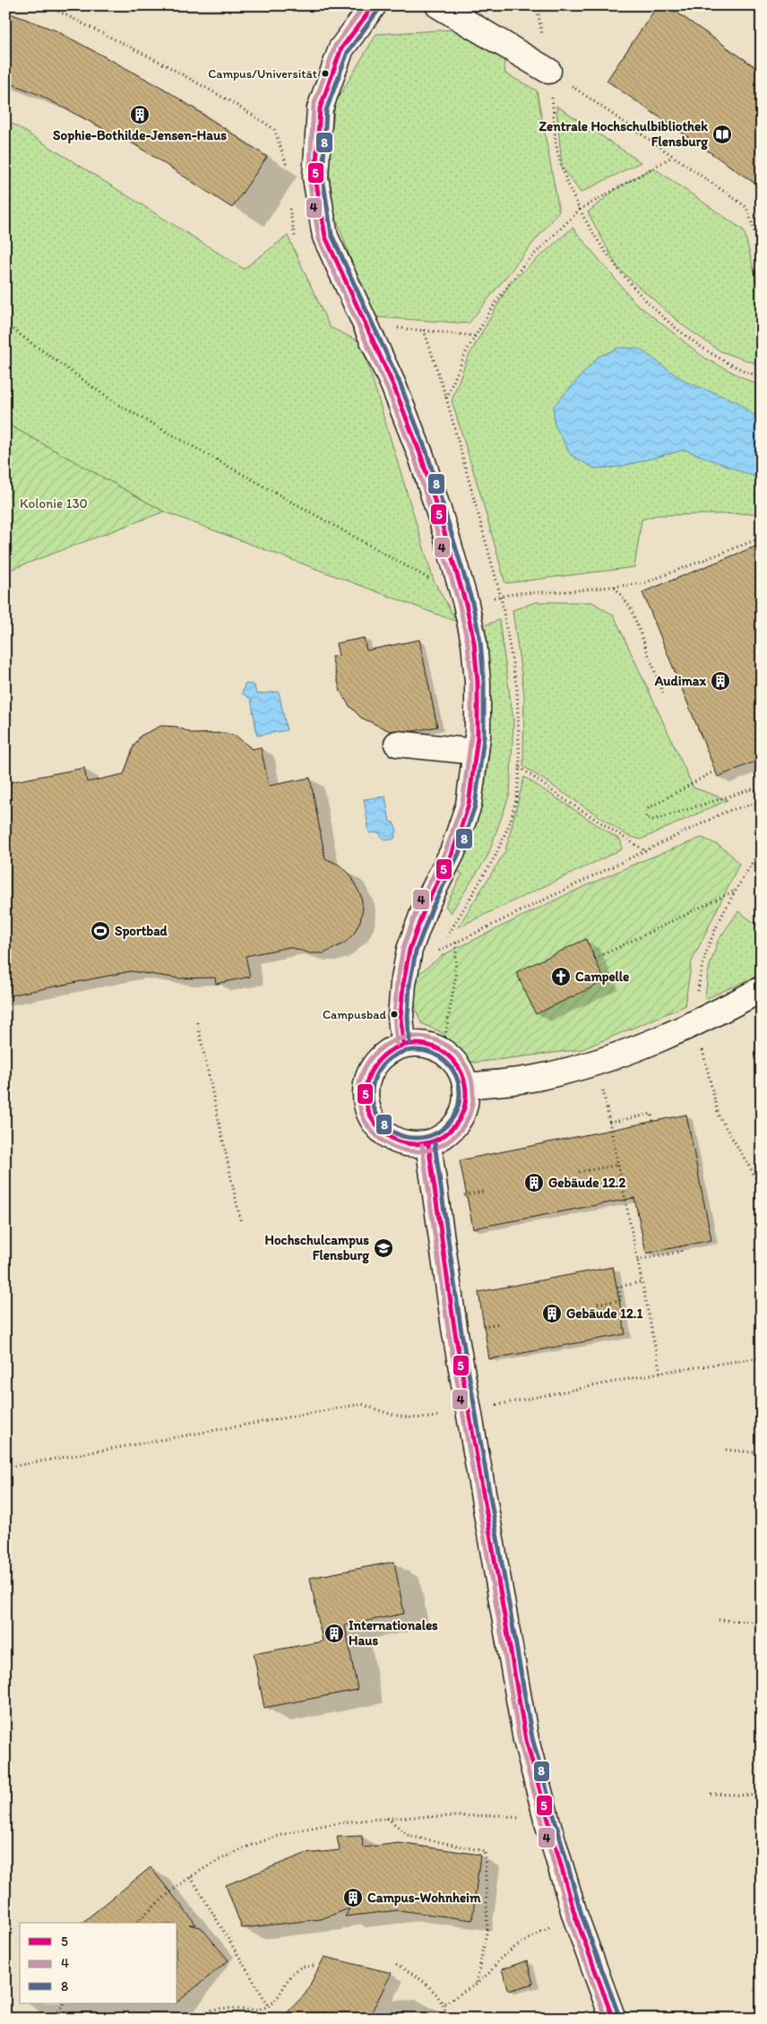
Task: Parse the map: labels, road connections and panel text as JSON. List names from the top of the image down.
{
  "parks": ["Kolonie 130"],
  "places": {
    "other": ["Campus/Universität", "Campusbad"],
    "building": [
      "Sophie-Bothilde-Jensen-Haus",
      "Audimax",
      "Gebäude 12.2",
      "Gebäude 12.1",
      "Internationales Haus",
      "Campus-Wohnheim"
    ],
    "library": ["Zentrale Hochschulbibliothek Flensburg"],
    "sports": ["Sportbad"],
    "church": ["Campelle"],
    "school or university": ["Hochschulcampus Flensburg"]
  },
  "lines": ["transit line 5", "transit line 4", "transit line 8"],
  "legend": ["5", "4", "8"]
}
